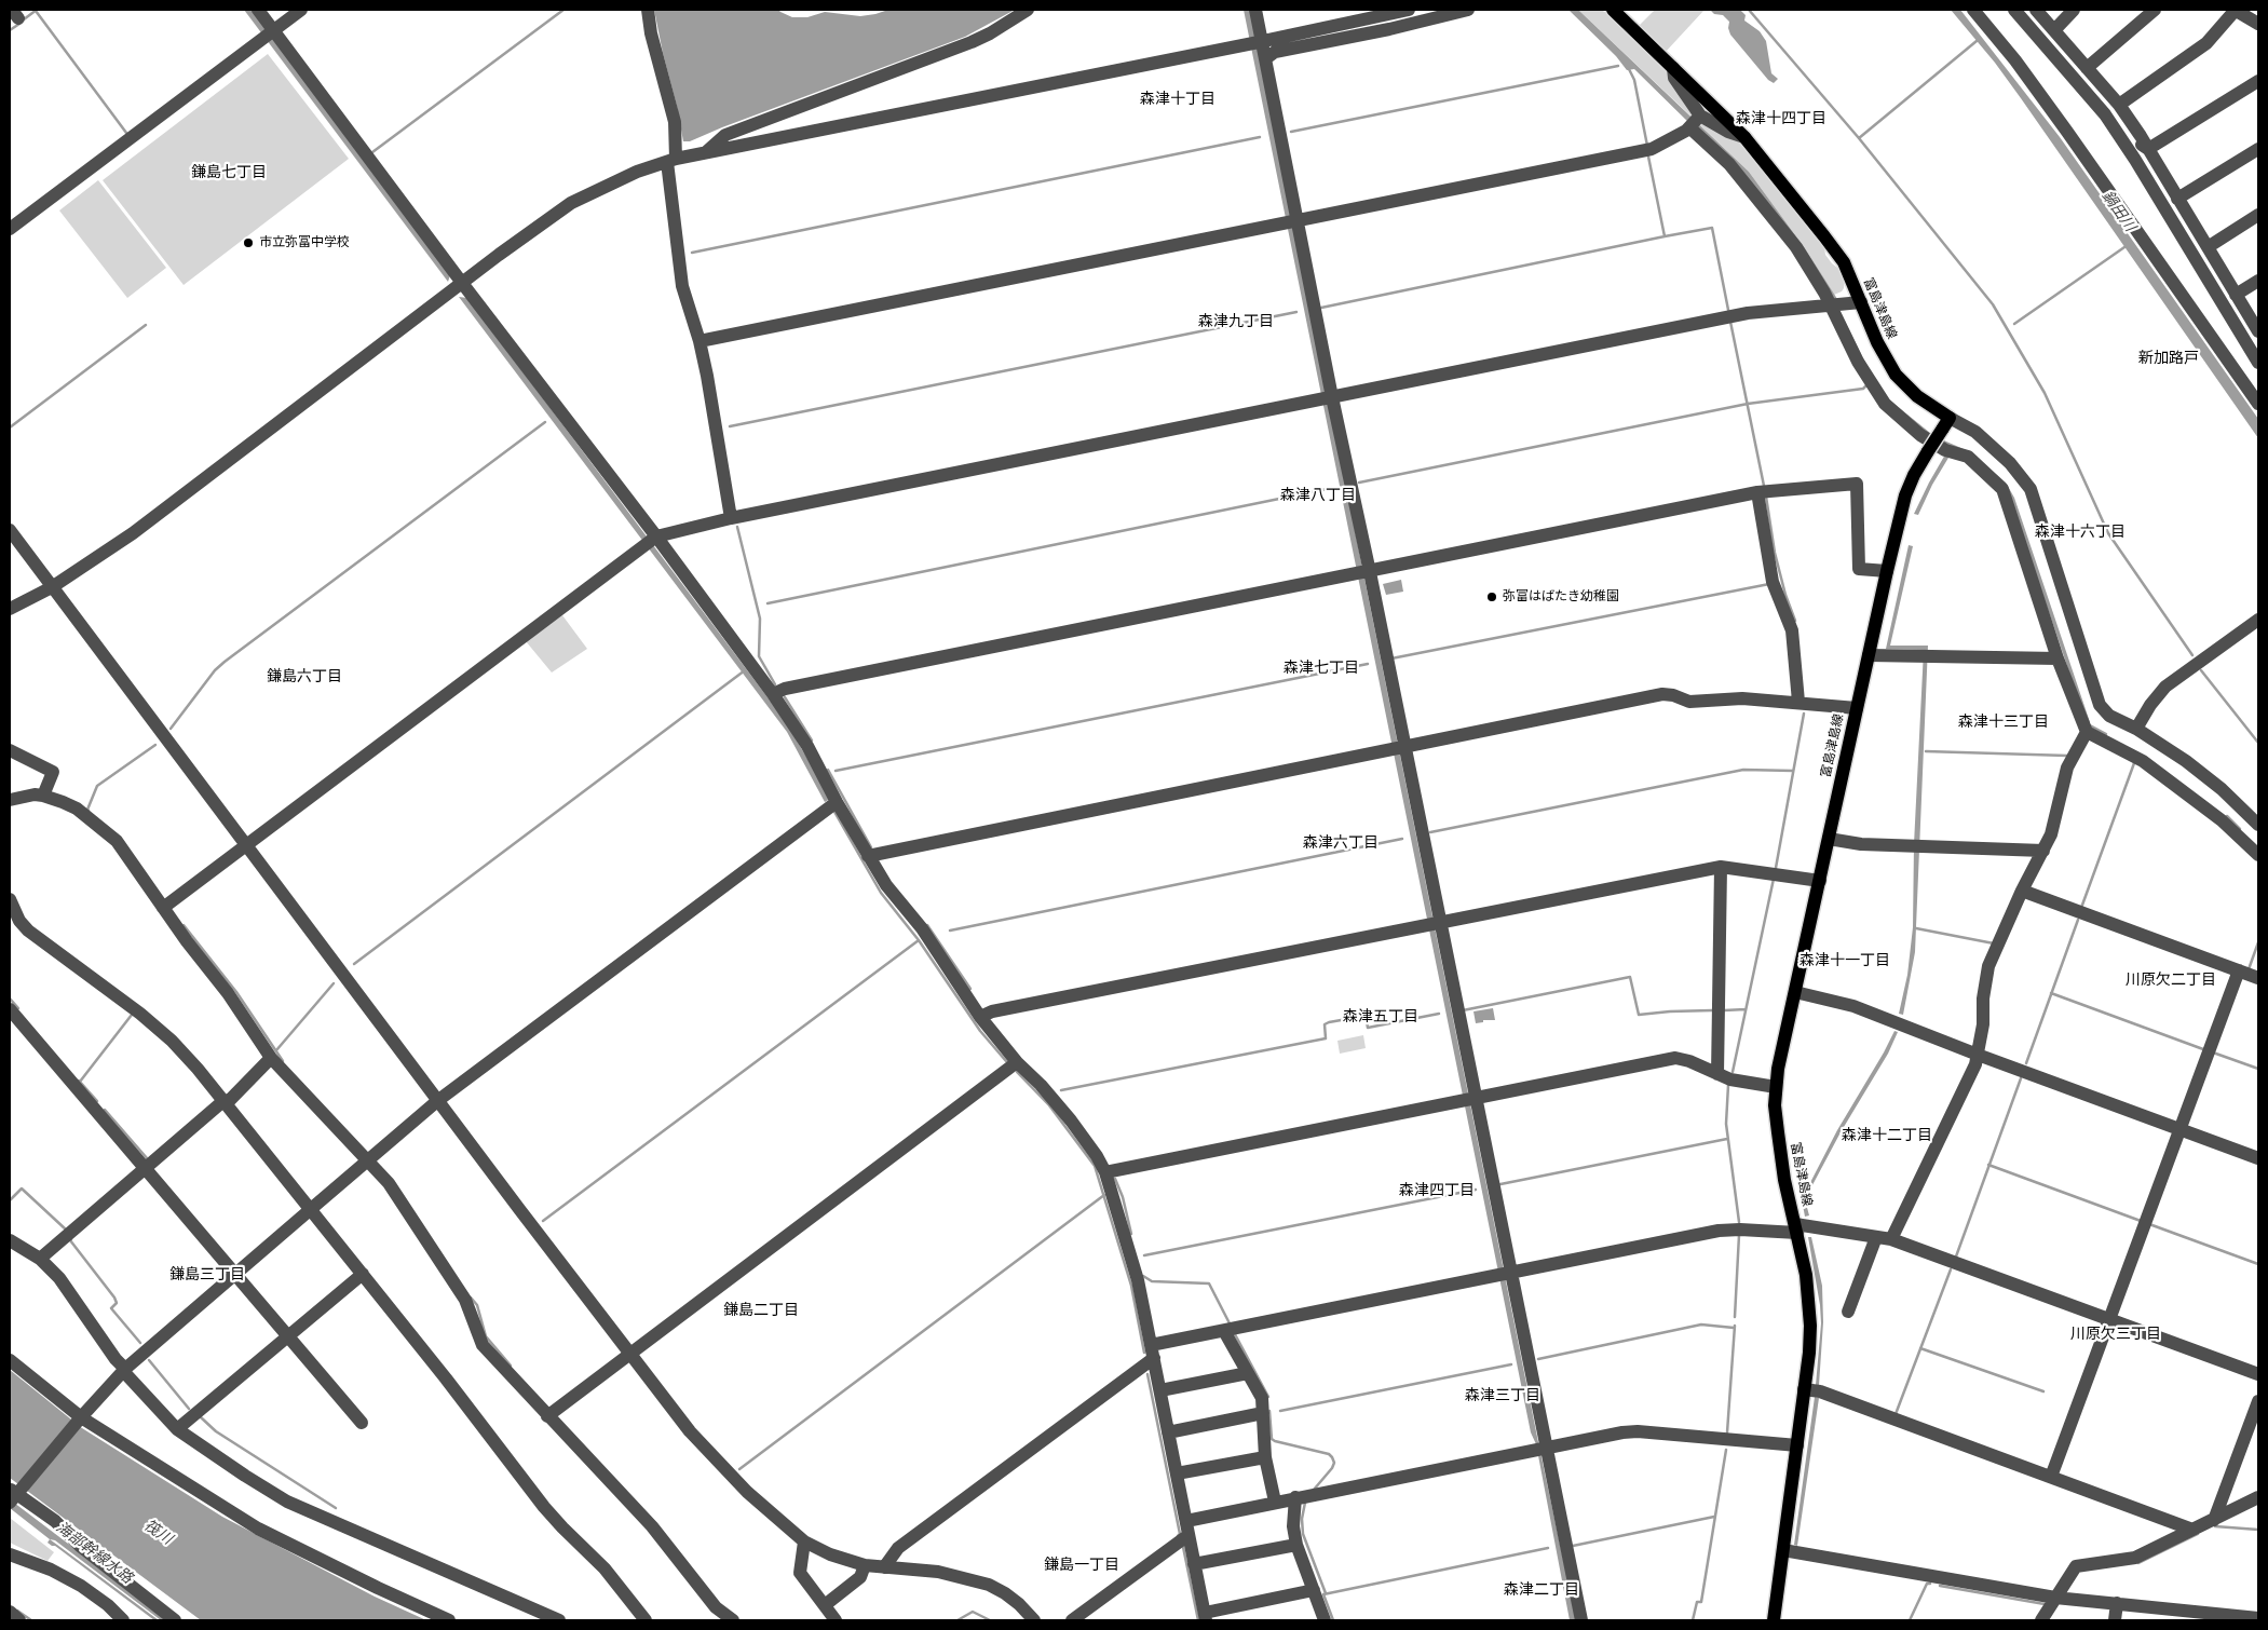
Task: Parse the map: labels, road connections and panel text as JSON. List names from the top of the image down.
{
  "streets": {
    "main road": ["富島津島線"]
  },
  "districts": [
    "森津十丁目",
    "森津十四丁目",
    "鎌島七丁目",
    "森津九丁目",
    "新加路戸",
    "森津八丁目",
    "森津十六丁目",
    "森津七丁目",
    "鎌島六丁目",
    "森津十三丁目",
    "森津六丁目",
    "森津十一丁目",
    "川原欠二丁目",
    "森津五丁目",
    "森津十二丁目",
    "森津四丁目",
    "鎌島三丁目",
    "鎌島二丁目",
    "川原欠三丁目",
    "森津三丁目",
    "鎌島一丁目",
    "森津二丁目"
  ],
  "water": ["鍋田川", "筏川", "海部幹線水路"],
  "places": ["市立弥冨中学校", "弥富はばたき幼稚園"]
}
